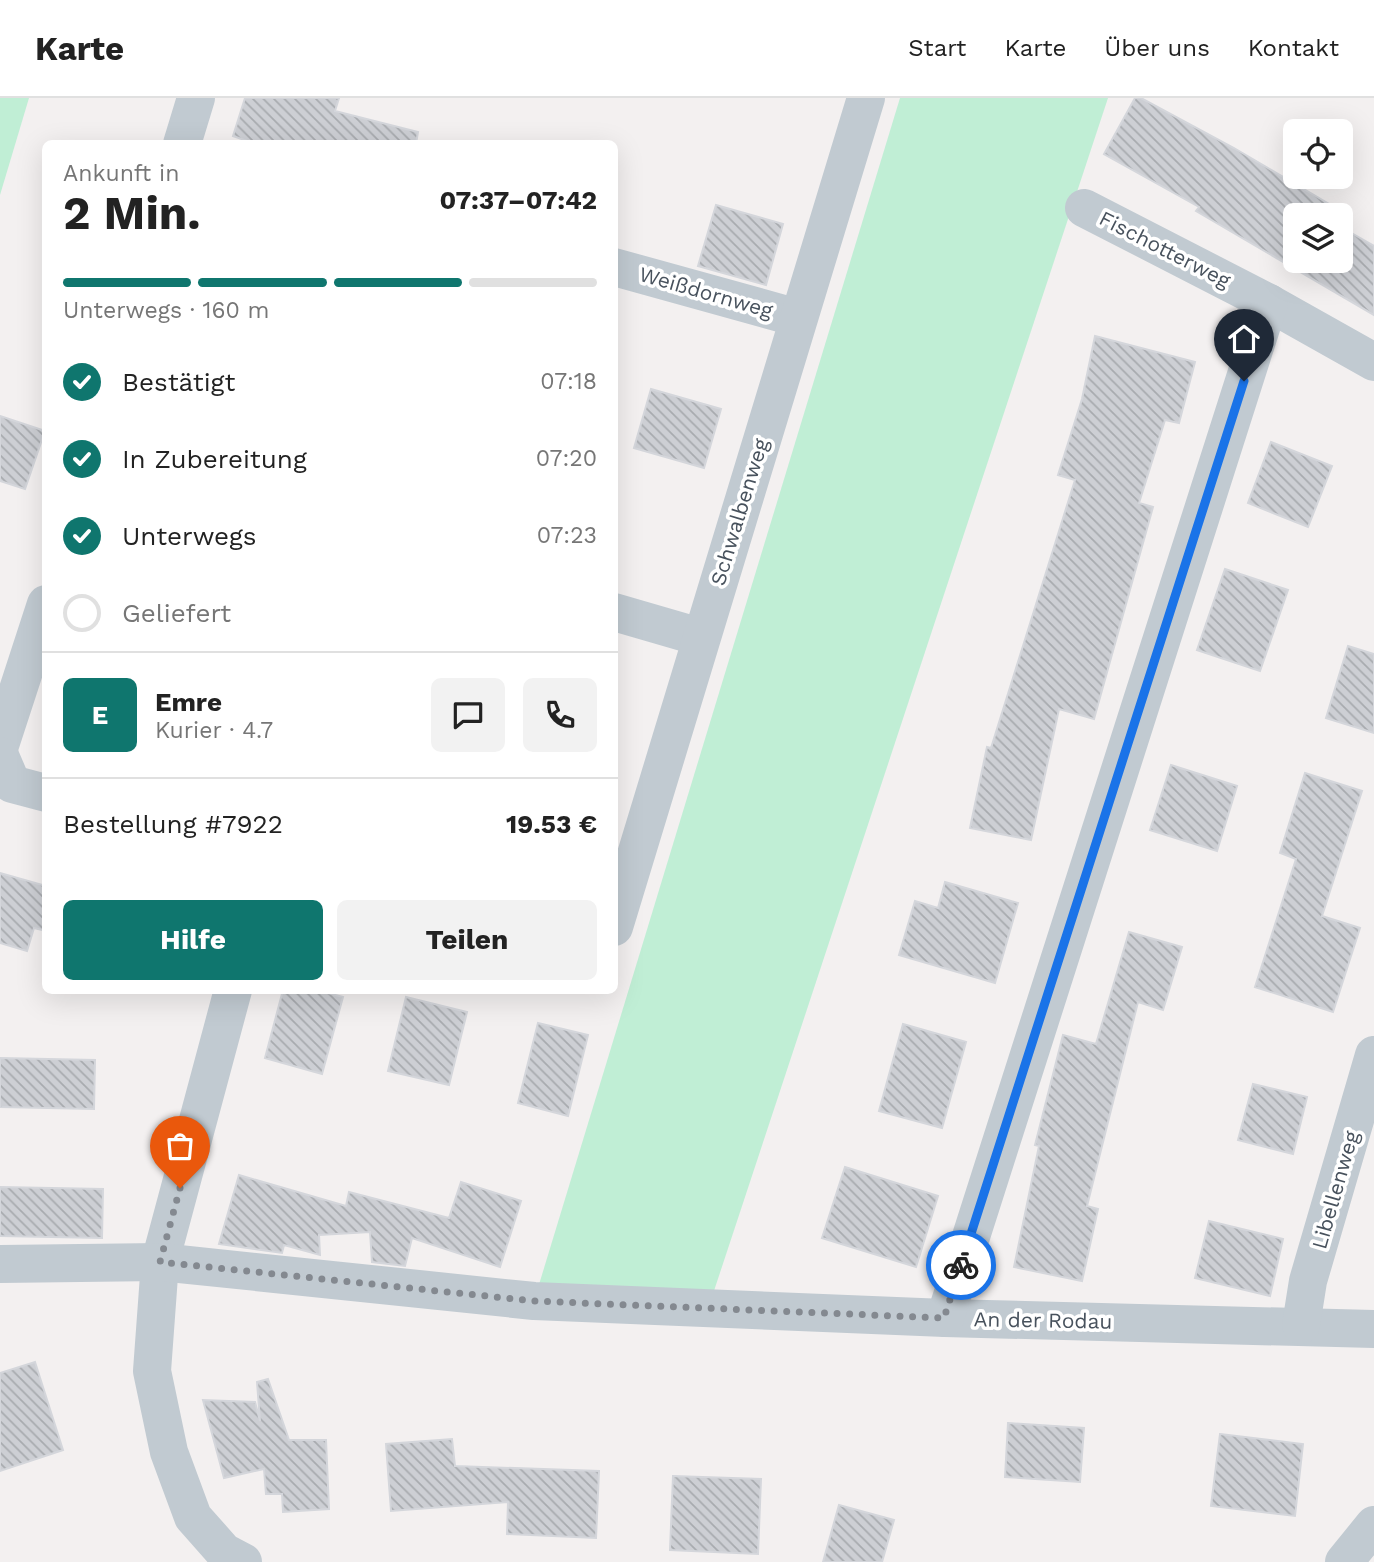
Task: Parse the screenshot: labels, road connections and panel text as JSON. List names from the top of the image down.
{
  "streets": {
    "street": [
      "Fischotterweg",
      "Weißdornweg",
      "Schwalbenweg",
      "Libellenweg",
      "An der Rodau"
    ]
  },
  "crossings": [
    ["Weißdornweg", "Schwalbenweg"],
    ["Libellenweg", "An der Rodau"]
  ],
  "page": {
    "header": "Karte",
    "nav": [
      "Start",
      "Karte",
      "Über uns",
      "Kontakt"
    ],
    "heading": ["2 Min.", "Ankunft in", "07:37–07:42"],
    "panel": [
      "Emre",
      "Kurier · 4.7",
      "Bestellung #7922",
      "19.53 €"
    ],
    "bar": "Unterwegs · 160 m",
    "list": [
      ["Bestätigt", "07:18"],
      ["In Zubereitung", "07:20"],
      ["Unterwegs", "07:23"],
      "Geliefert"
    ],
    "round": "E",
    "buttons": ["Hilfe", "Teilen"]
  }
}
